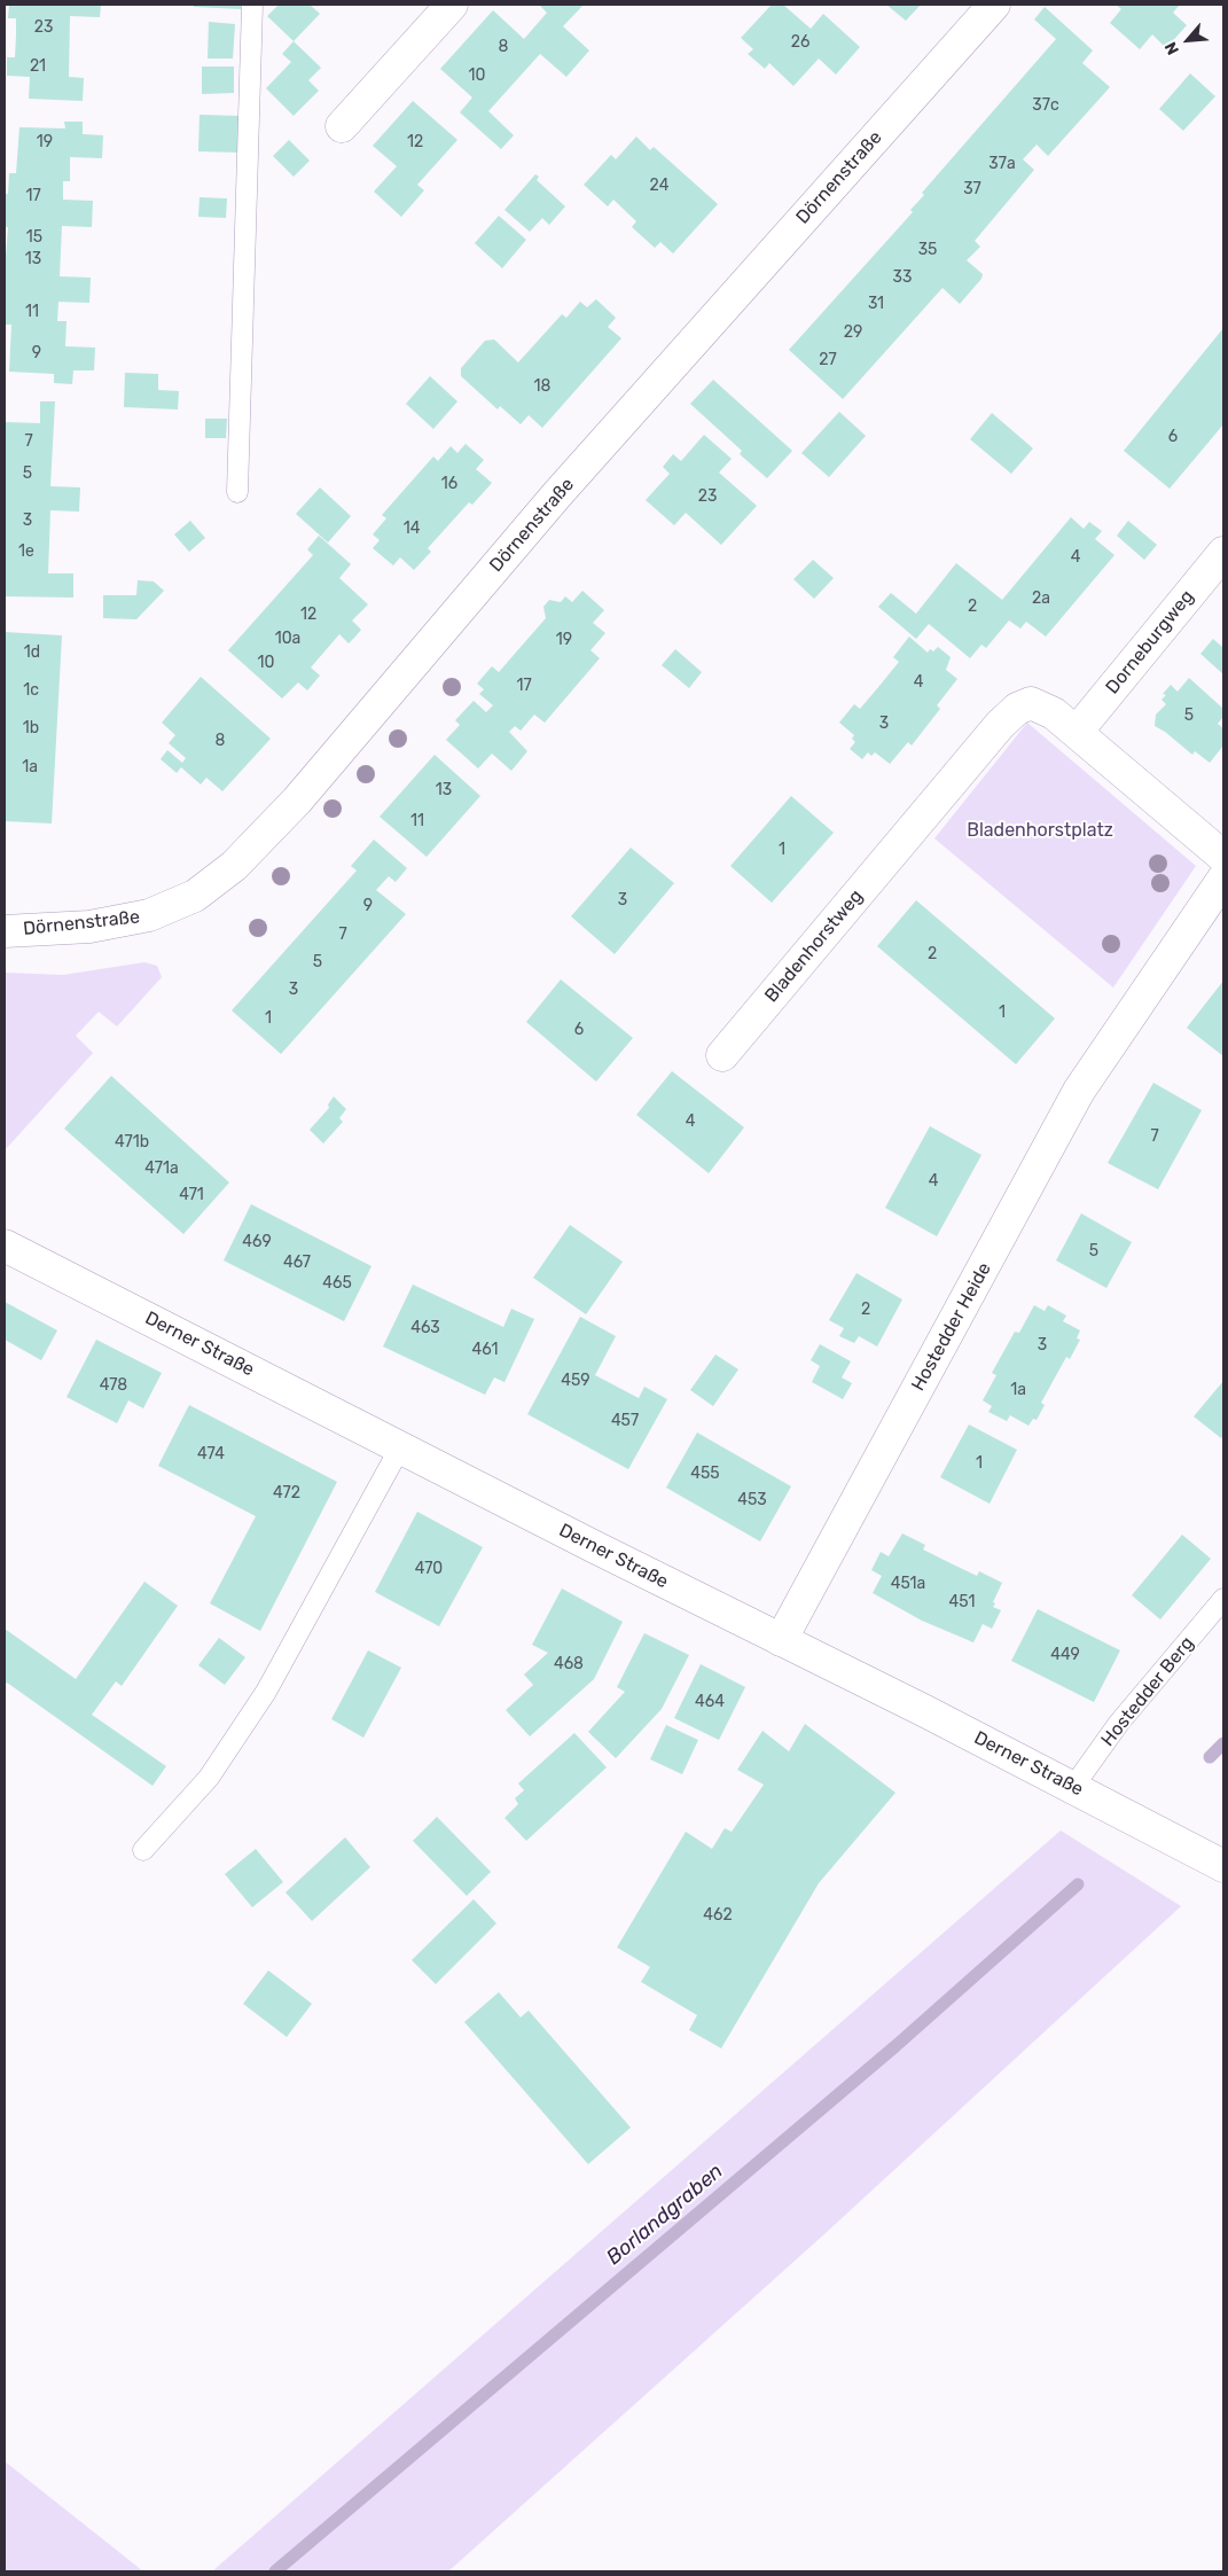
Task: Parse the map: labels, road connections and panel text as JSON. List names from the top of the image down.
{
  "streets": {
    "street": [
      "Dörnenstraße",
      "Dorneburgweg",
      "Bladenhorstweg",
      "Hostedder Heide",
      "Derner Straße"
    ],
    "lane": ["Hostedder Berg"]
  },
  "crossings": [
    ["Dorneburgweg", "Bladenhorstweg"],
    ["Hostedder Heide", "Derner Straße"],
    ["Derner Straße", "Hostedder Berg"]
  ],
  "water": ["Borlandgraben"],
  "parks": ["Bladenhorstplatz"],
  "house_numbers": [
    "23",
    "26",
    "8",
    "21",
    "10",
    "37c",
    "19",
    "12",
    "37a",
    "24",
    "37",
    "17",
    "15",
    "35",
    "13",
    "33",
    "31",
    "11",
    "29",
    "9",
    "27",
    "18",
    "6",
    "7",
    "5",
    "16",
    "23",
    "3",
    "14",
    "1e",
    "4",
    "2a",
    "2",
    "12",
    "10a",
    "19",
    "1d",
    "10",
    "4",
    "17",
    "1c",
    "5",
    "3",
    "1b",
    "8",
    "1a",
    "13",
    "11",
    "1",
    "3",
    "9",
    "7",
    "2",
    "5",
    "3",
    "1",
    "1",
    "6",
    "4",
    "7",
    "471b",
    "471a",
    "4",
    "471",
    "469",
    "5",
    "467",
    "465",
    "2",
    "463",
    "3",
    "461",
    "459",
    "478",
    "1a",
    "457",
    "474",
    "1",
    "455",
    "472",
    "453",
    "470",
    "451a",
    "451",
    "449",
    "468",
    "464",
    "462"
  ],
  "north": "bottom left"
}
